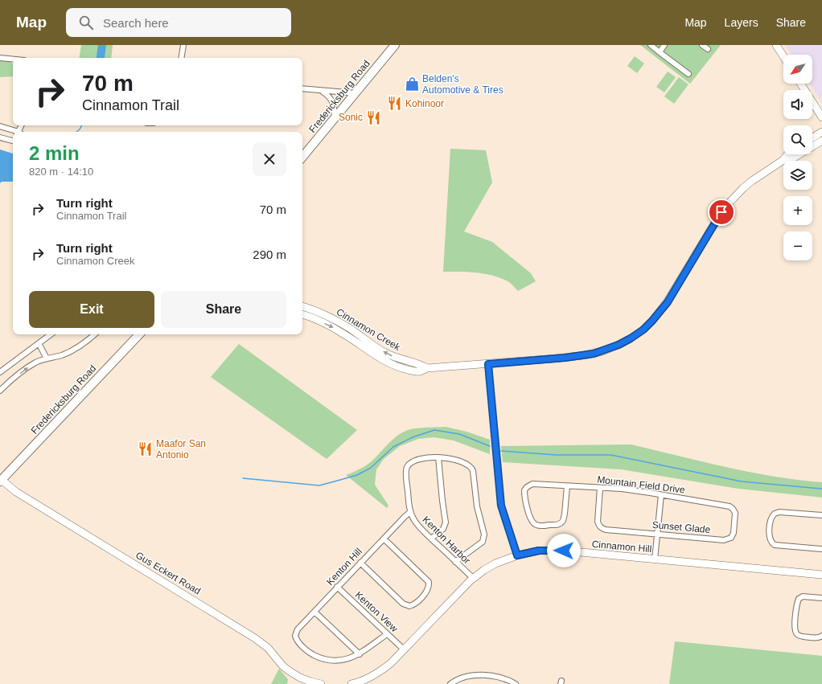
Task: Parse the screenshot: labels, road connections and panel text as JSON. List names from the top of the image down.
{
  "streets": {
    "main road": ["Fredericksburg Road"],
    "street": [
      "Cinnamon Creek",
      "Mountain Field Drive",
      "Sunset Glade",
      "Kenton Harbor",
      "Cinnamon Hill",
      "Kenton Hill",
      "Gus Eckert Road",
      "Kenton View"
    ]
  },
  "crossings": [
    ["Fredericksburg Road", "Gus Eckert Road"],
    ["Mountain Field Drive", "Sunset Glade"],
    ["Kenton Harbor", "Cinnamon Hill"],
    ["Kenton Harbor", "Kenton Hill"],
    ["Cinnamon Hill", "Kenton View"],
    ["Kenton Hill", "Kenton View"]
  ],
  "places": {
    "shop": ["Belden's Automotive & Tires"],
    "restaurant": ["Kohinoor", "Sonic", "Maafor San Antonio"]
  },
  "north": "bottom left",
  "page": {
    "header": "Map",
    "search": "Search here",
    "nav": ["Map", "Layers", "Share"],
    "map_buttons": ["+", "−"],
    "turn": ["70 m", "Cinnamon Trail"],
    "heading": ["2 min", "820 m · 14:10"],
    "list": [
      {
        "name": "Turn right",
        "note": "Cinnamon Trail",
        "value": "70 m"
      },
      {
        "name": "Turn right",
        "note": "Cinnamon Creek",
        "value": "290 m"
      }
    ],
    "buttons": ["Exit", "Share"]
  }
}
